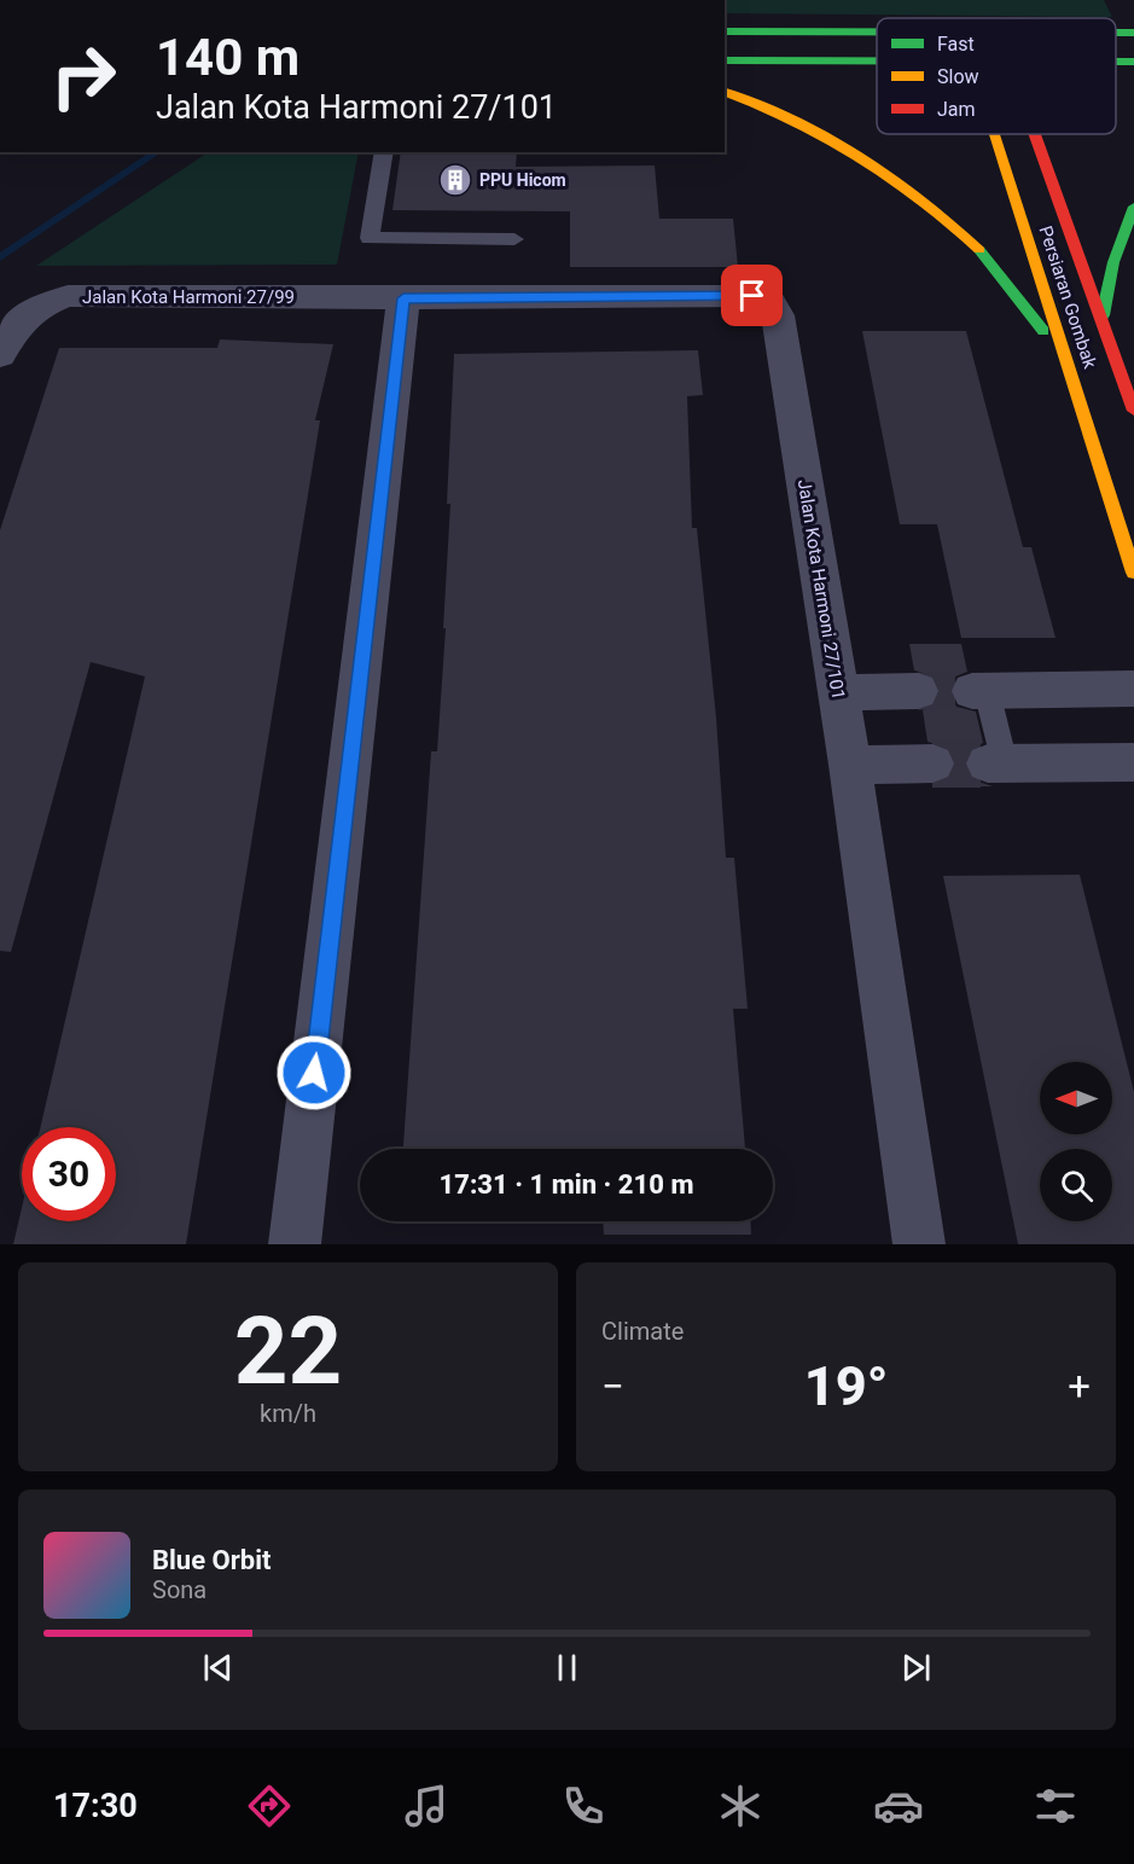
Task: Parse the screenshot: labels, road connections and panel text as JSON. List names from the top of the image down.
{
  "streets": {
    "main road": ["Persiaran Gombak"],
    "street": ["Jalan Kota Harmoni 27/99", "Jalan Kota Harmoni 27/101"]
  },
  "crossings": [
    ["Jalan Kota Harmoni 27/99", "Jalan Kota Harmoni 27/101"]
  ],
  "places": {
    "building": ["PPU Hicom"]
  },
  "legend": ["Fast", "Slow", "Jam"],
  "north": "left",
  "page": {
    "turn": ["140 m", "Jalan Kota Harmoni 27/101"],
    "limit": "30",
    "trip": "17:31 · 1 min · 210 m",
    "tile": [
      ["22", "km/h"],
      "Climate"
    ],
    "heat": ["−", "19°", "+"],
    "song": ["Blue Orbit", "Sona"],
    "tabs": "17:30"
  }
}
